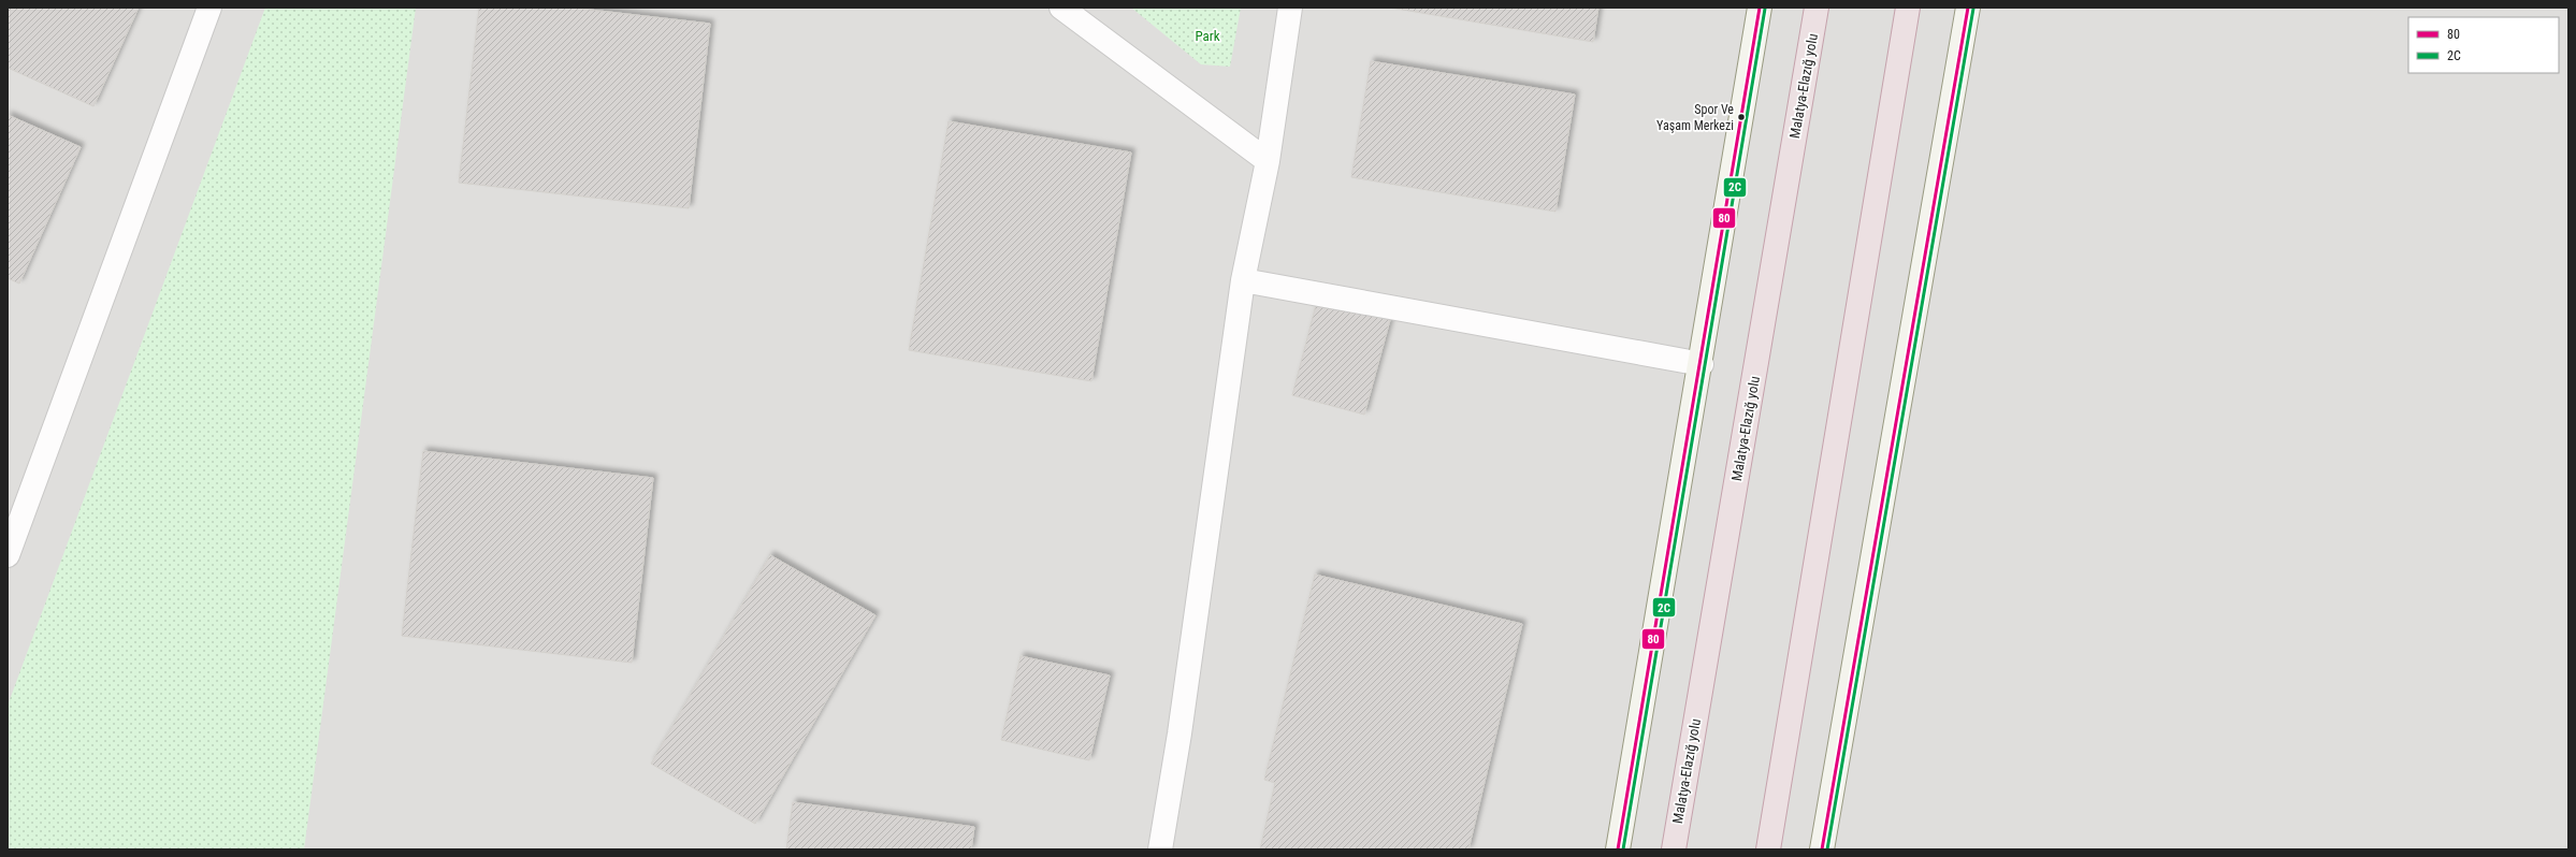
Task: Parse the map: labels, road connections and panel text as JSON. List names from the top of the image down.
{
  "streets": {
    "highway": ["Malatya-Elazığ yolu"]
  },
  "parks": ["Park"],
  "places": ["Spor Ve Yaşam Merkezi"],
  "lines": ["transit line 80", "transit line 2C"],
  "legend": ["80", "2C"]
}
